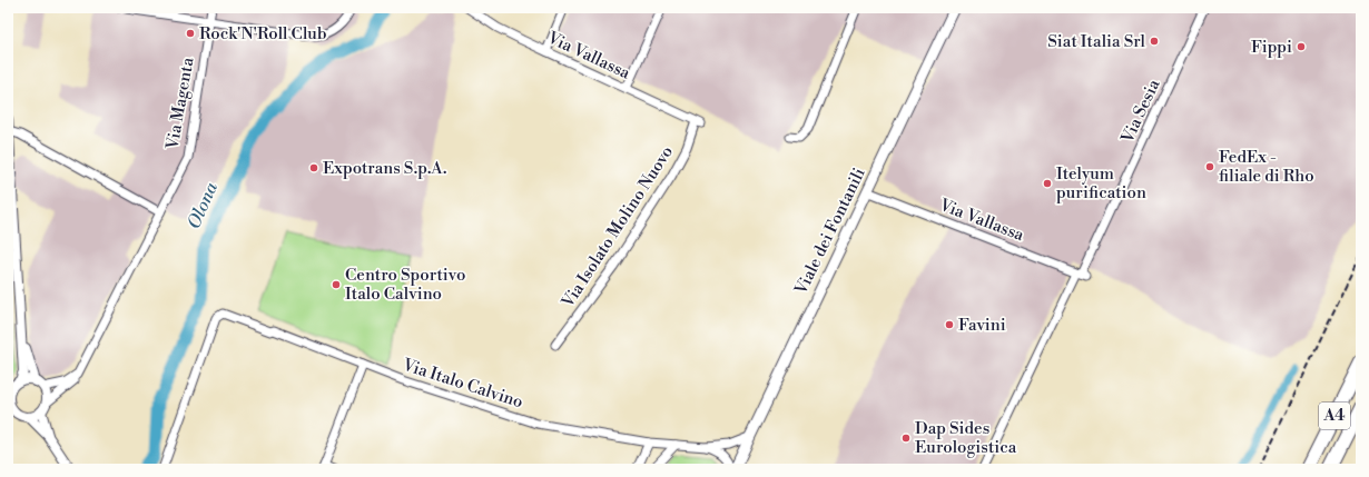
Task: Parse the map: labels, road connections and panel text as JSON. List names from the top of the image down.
{
  "streets": {
    "highway": ["A4"],
    "main road": ["Viale dei Fontanili"],
    "street": [
      "Via Vallassa",
      "Via Magenta",
      "Via Sesia",
      "Via Isolato Molino Nuovo",
      "Via Italo Calvino"
    ]
  },
  "crossings": [
    ["Via Vallassa", "Via Sesia"],
    ["Via Vallassa", "Via Isolato Molino Nuovo"],
    ["Via Vallassa", "Viale dei Fontanili"]
  ],
  "water": ["Olona"],
  "places": [
    "Rock'N'Roll Club",
    "Siat Italia Srl",
    "Fippi",
    "FedEx - filiale di Rho",
    "Expotrans S.p.A.",
    "Itelyum purification",
    "Centro Sportivo Italo Calvino",
    "Favini",
    "Dap Sides Eurologistica"
  ]
}
